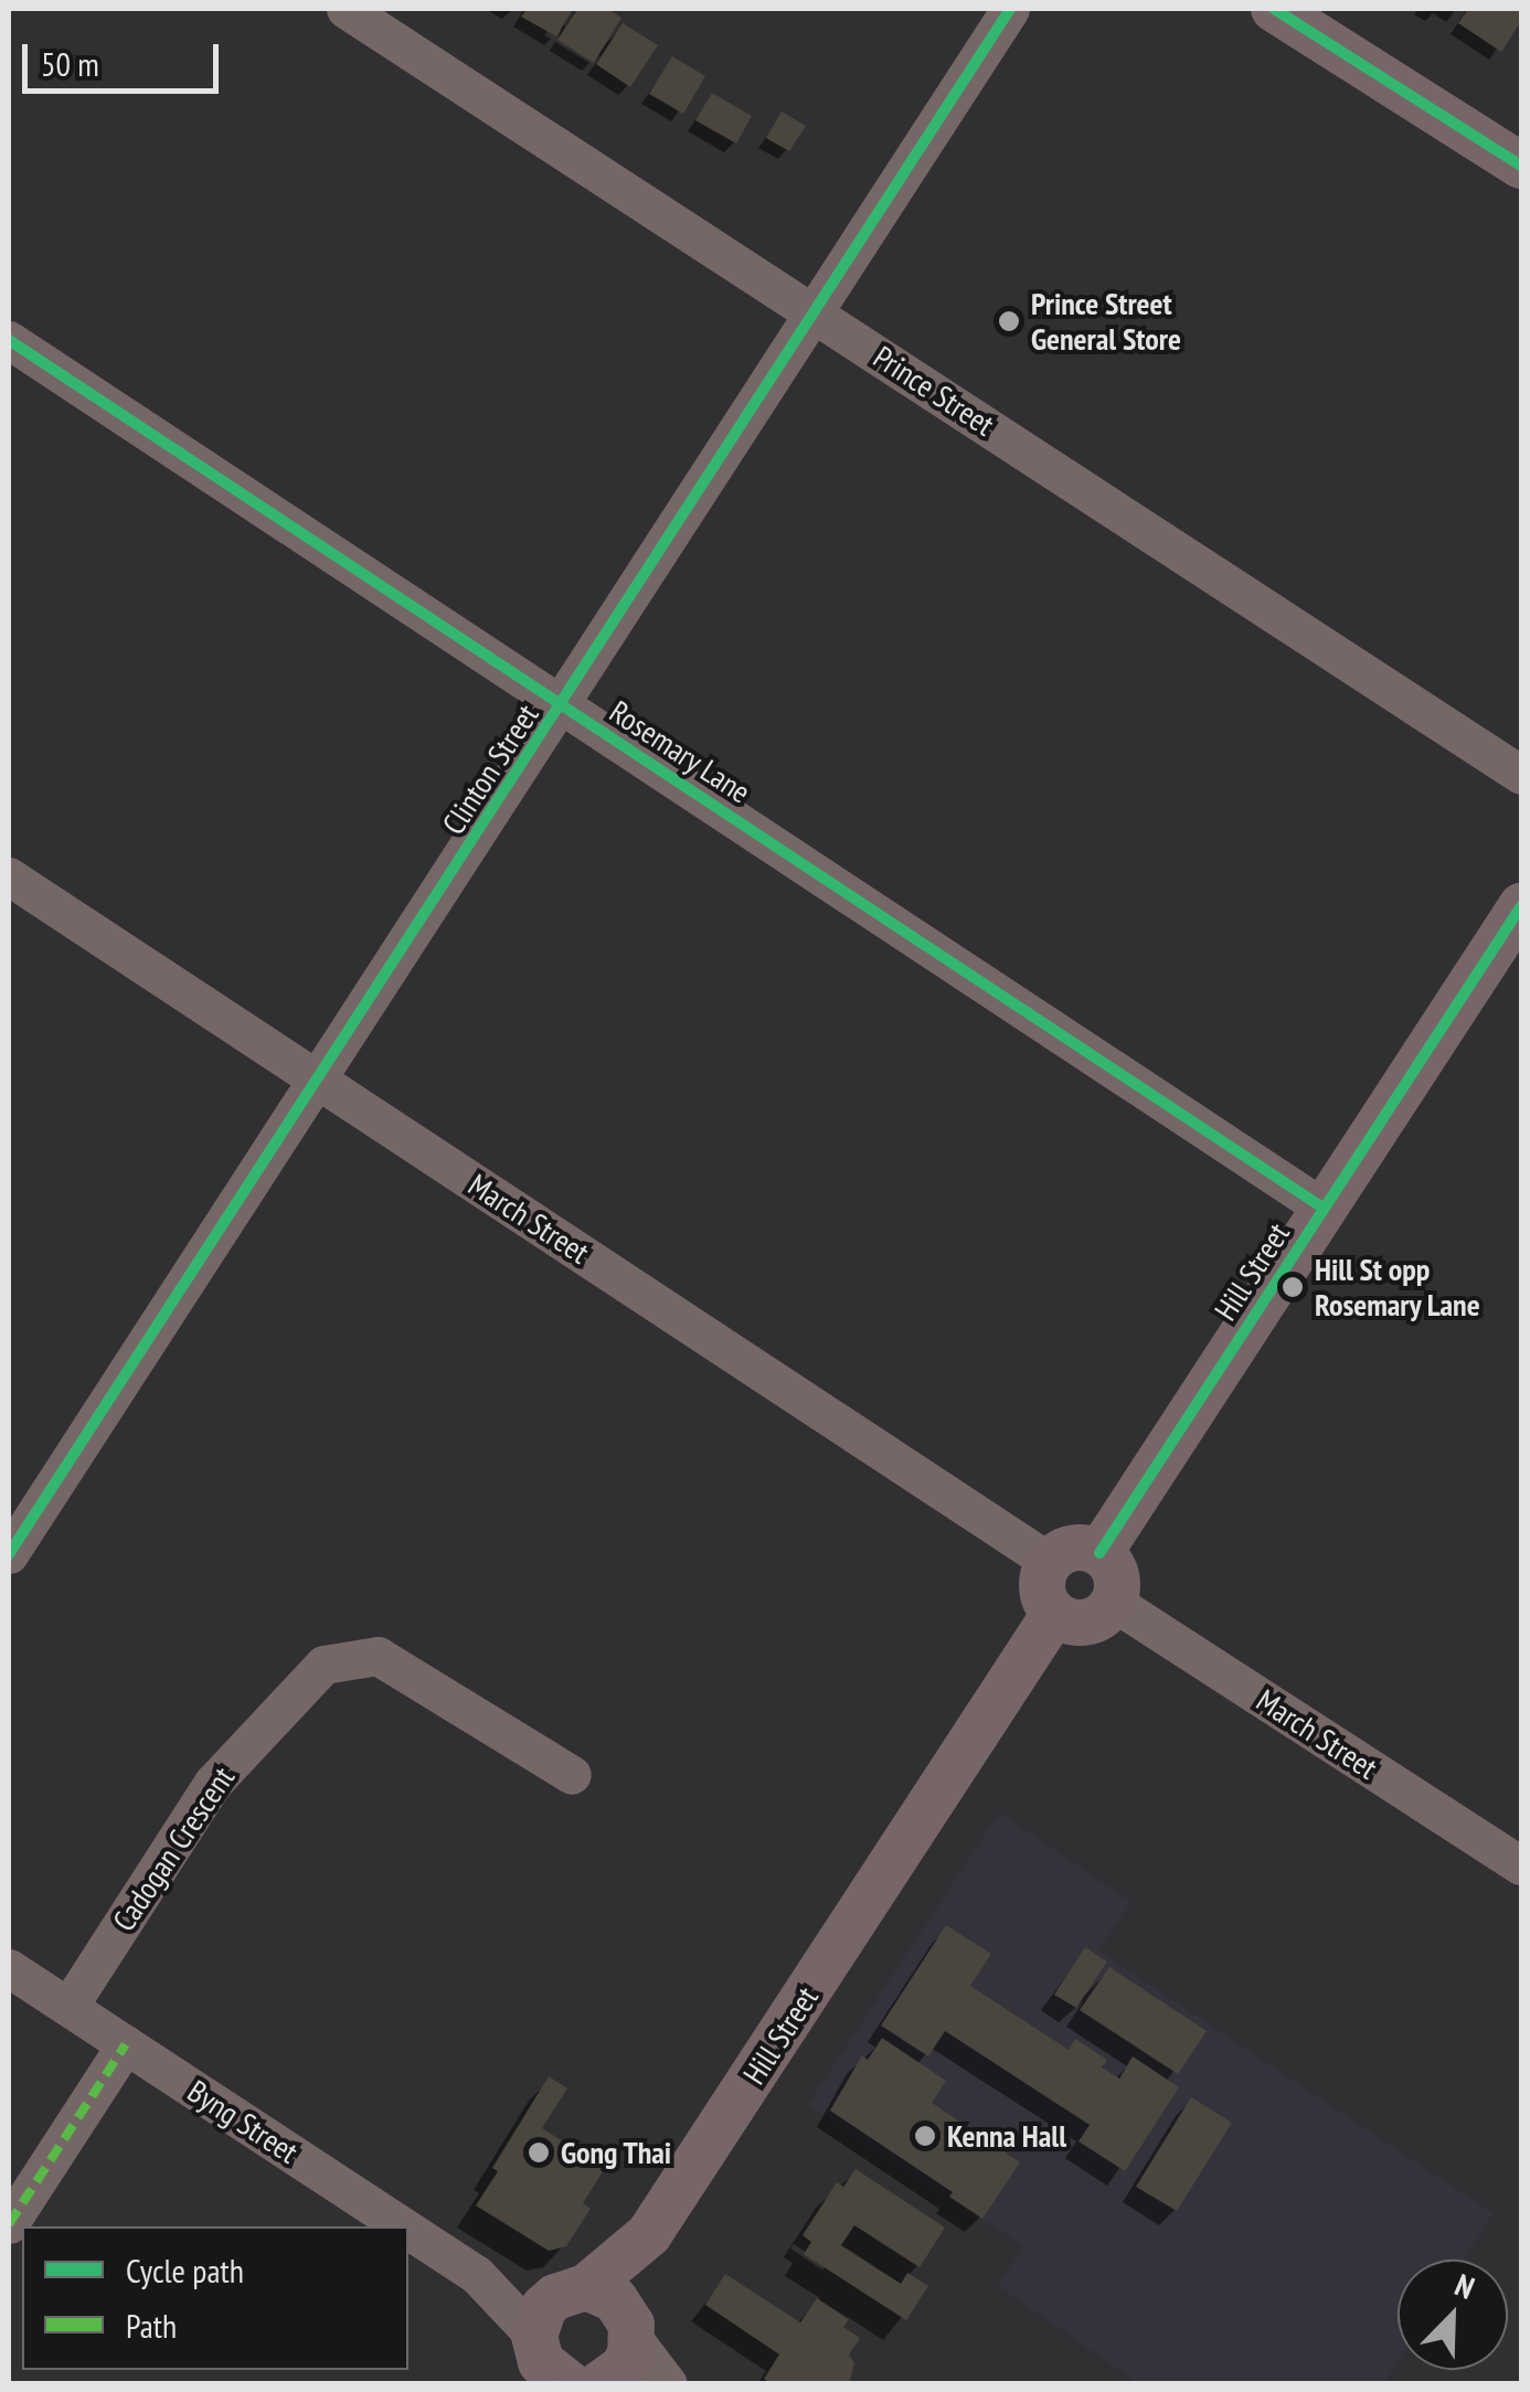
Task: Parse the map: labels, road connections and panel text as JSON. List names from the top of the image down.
{
  "streets": {
    "main road": ["Hill Street"],
    "street": [
      "Prince Street",
      "Rosemary Lane",
      "Clinton Street",
      "March Street",
      "Cadogan Crescent",
      "Byng Street"
    ]
  },
  "crossings": [
    ["Prince Street", "Clinton Street"],
    ["Rosemary Lane", "Clinton Street"],
    ["Rosemary Lane", "Hill Street"],
    ["Clinton Street", "March Street"],
    ["March Street", "Hill Street"],
    ["Hill Street", "Byng Street"],
    ["Cadogan Crescent", "Byng Street"]
  ],
  "places": [
    "Prince Street General Store",
    "Hill St opp Rosemary Lane",
    "Kenna Hall",
    "Gong Thai"
  ],
  "legend": ["Cycle path", "Path"],
  "scale_bar": "50 m",
  "north": "top right"
}
